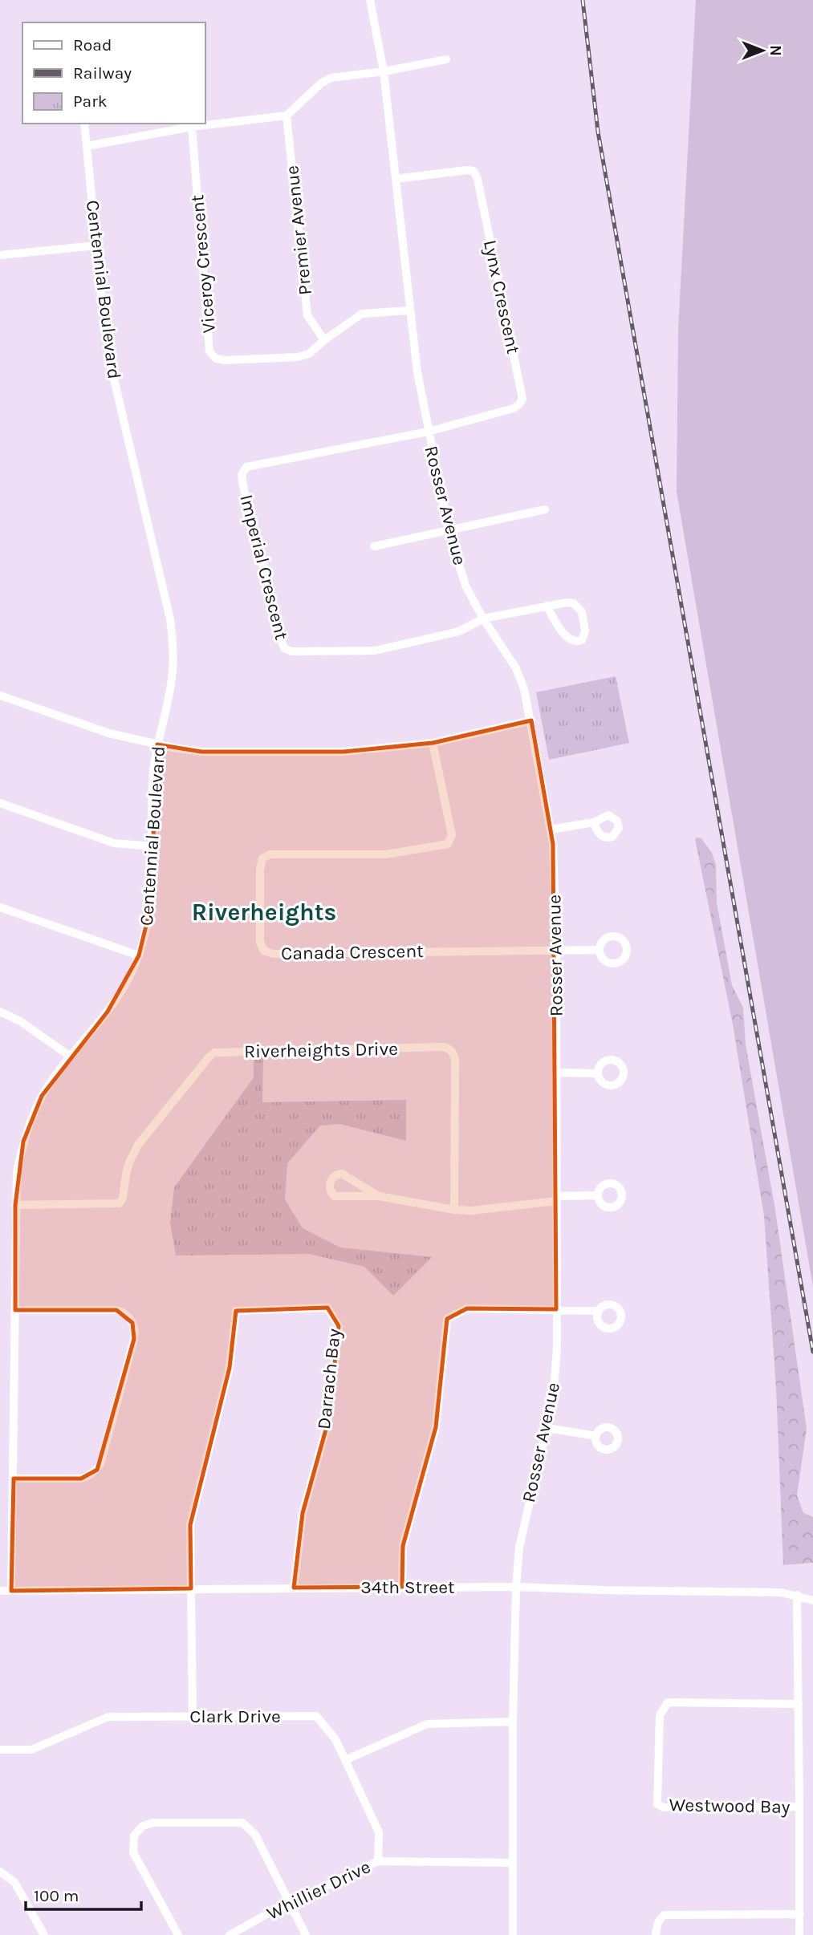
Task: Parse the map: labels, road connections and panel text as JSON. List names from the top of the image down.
{
  "streets": {
    "street": [
      "Premier Avenue",
      "Viceroy Crescent",
      "Centennial Boulevard",
      "Lynx Crescent",
      "Rosser Avenue",
      "Imperial Crescent",
      "Canada Crescent",
      "Riverheights Drive",
      "Darrach Bay",
      "34th Street",
      "Clark Drive",
      "Westwood Bay",
      "Whillier Drive"
    ]
  },
  "crossings": [
    ["Premier Avenue", "Viceroy Crescent"],
    ["Viceroy Crescent", "Rosser Avenue"],
    ["Centennial Boulevard", "Riverheights Drive"],
    ["Centennial Boulevard", "34th Street"],
    ["Lynx Crescent", "Rosser Avenue"],
    ["Lynx Crescent", "Imperial Crescent"],
    ["Rosser Avenue", "Imperial Crescent"],
    ["Rosser Avenue", "Canada Crescent"],
    ["Rosser Avenue", "34th Street"],
    ["Rosser Avenue", "Whillier Drive"],
    ["Darrach Bay", "34th Street"],
    ["Clark Drive", "Whillier Drive"]
  ],
  "districts": ["Riverheights"],
  "legend": ["Road", "Railway", "Park"],
  "scale_bar": "100 m",
  "north": "right"
}
